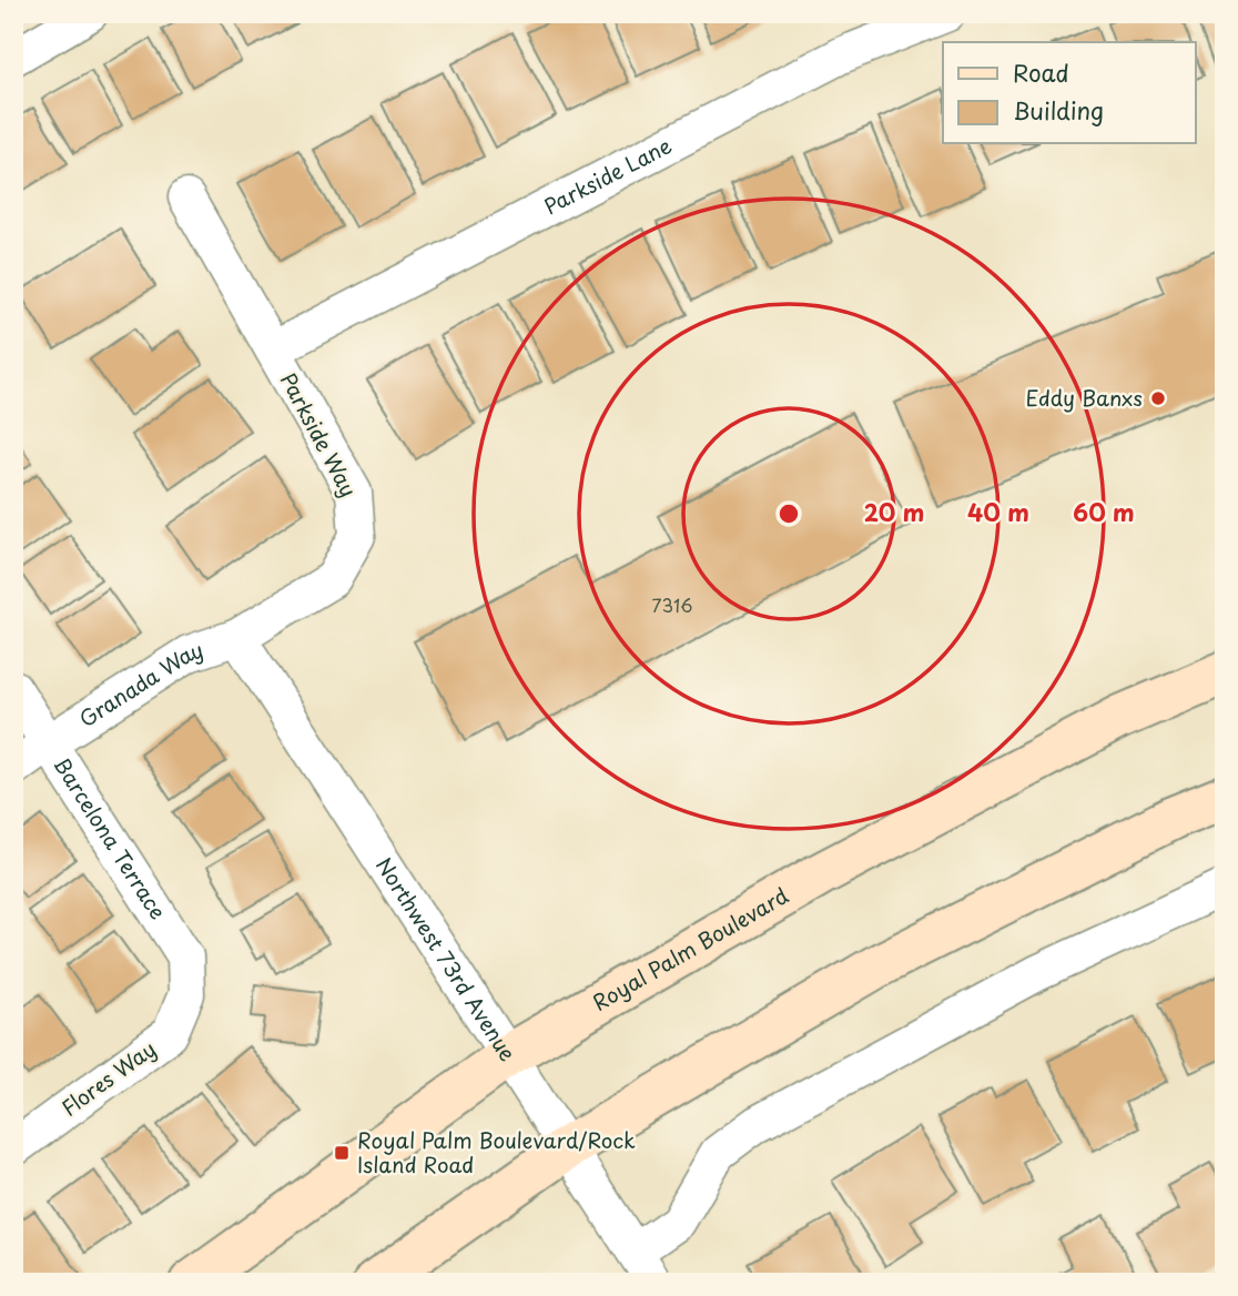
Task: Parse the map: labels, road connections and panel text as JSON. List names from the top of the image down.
{
  "streets": {
    "main road": ["Royal Palm Boulevard"],
    "street": [
      "Parkside Lane",
      "Parkside Way",
      "Granada Way",
      "Barcelona Terrace",
      "Northwest 73rd Avenue",
      "Flores Way"
    ]
  },
  "crossings": [
    ["Parkside Lane", "Parkside Way"],
    ["Parkside Way", "Granada Way"],
    ["Parkside Way", "Northwest 73rd Avenue"],
    ["Granada Way", "Barcelona Terrace"],
    ["Granada Way", "Northwest 73rd Avenue"],
    ["Barcelona Terrace", "Flores Way"],
    ["Royal Palm Boulevard", "Northwest 73rd Avenue"]
  ],
  "places": {
    "other": ["Eddy Banxs"],
    "transit": ["Royal Palm Boulevard/Rock Island Road"]
  },
  "house_numbers": ["7316"],
  "legend": ["Road", "Building"],
  "rings": ["20 m", "40 m", "60 m"]
}
